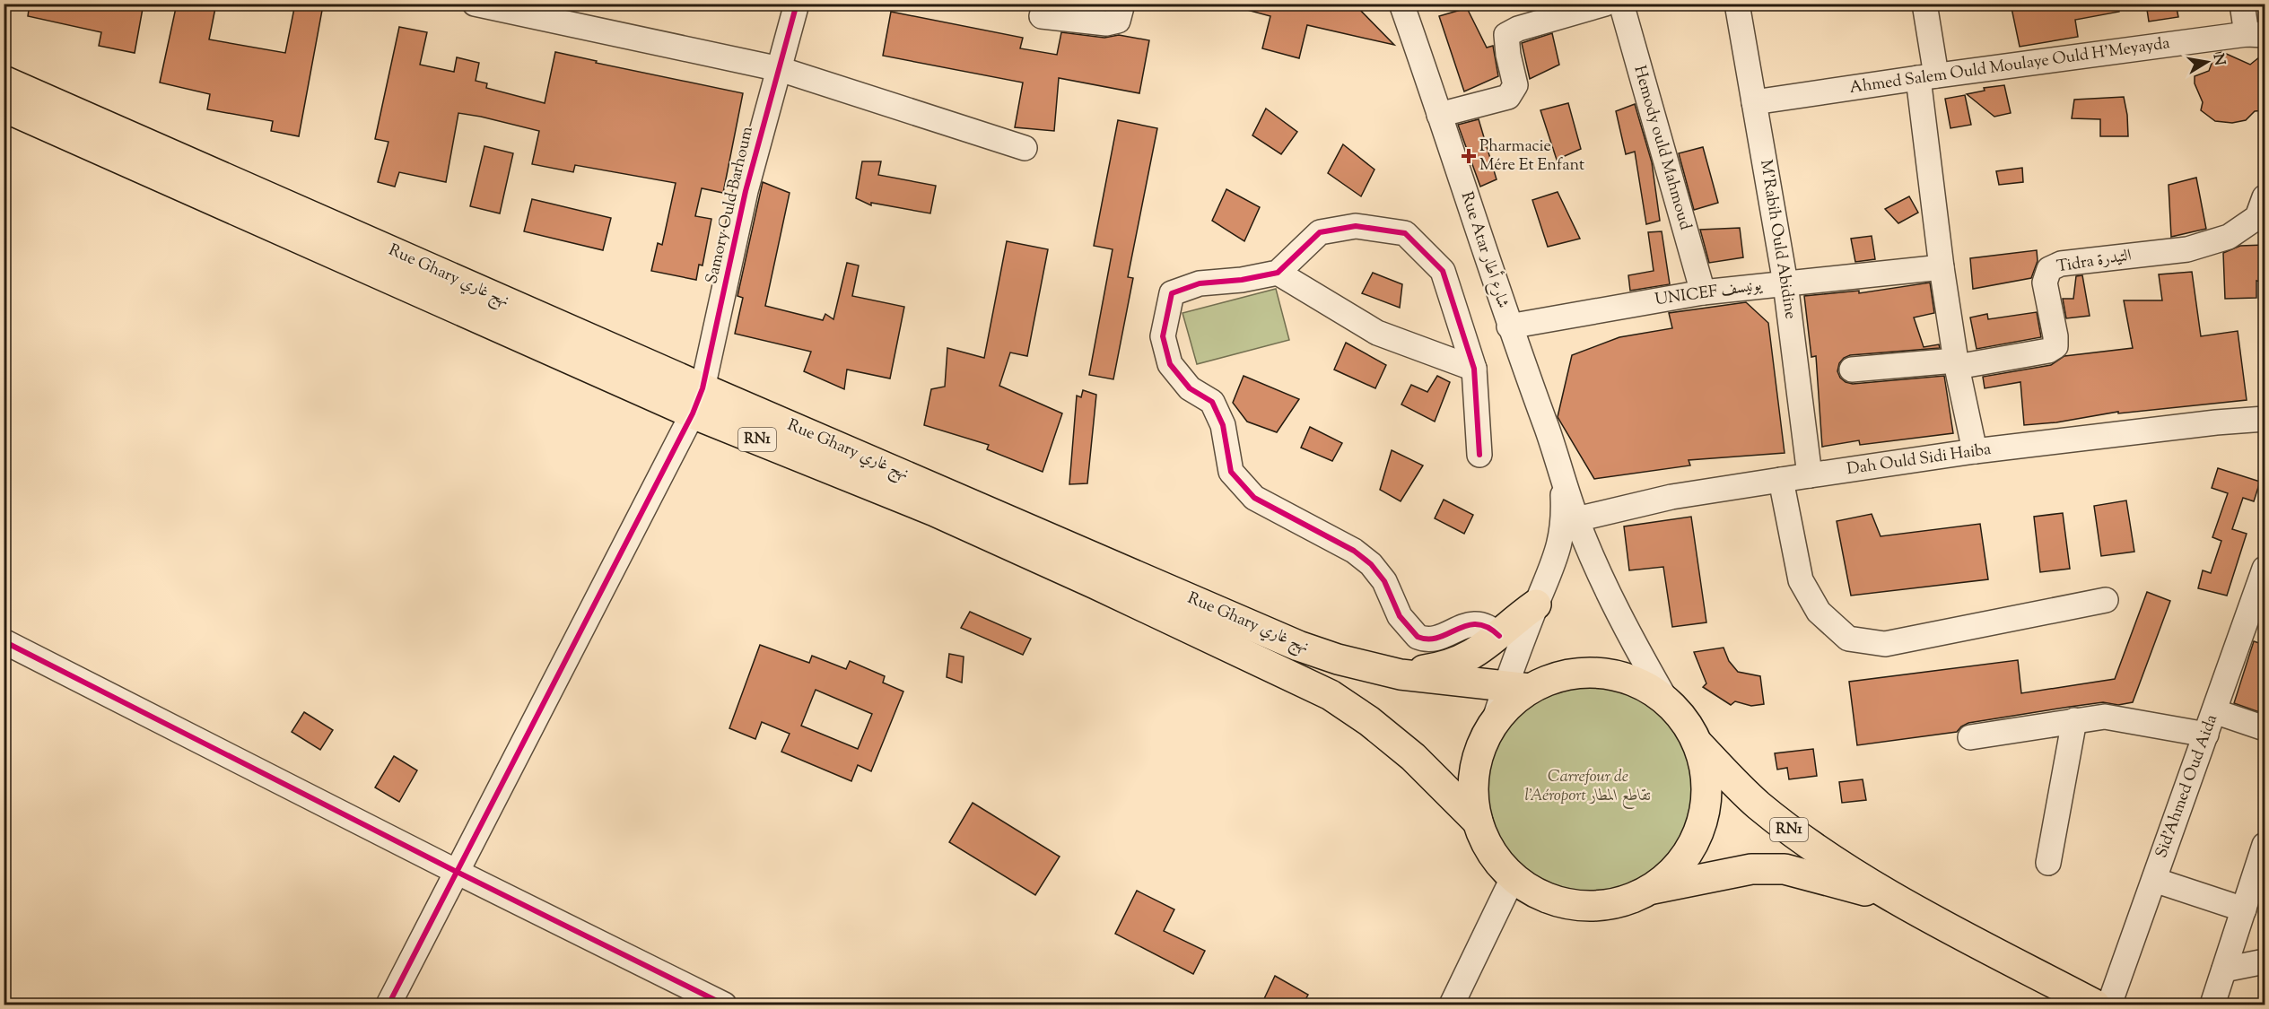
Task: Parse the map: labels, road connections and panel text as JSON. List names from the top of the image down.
{
  "streets": {
    "highway": ["Rue Ghary نهج غاري", "RN1"],
    "street": [
      "Ahmed Salem Ould Moulaye Ould H'Meyayda",
      "Hemody ould Mahmoud",
      "Samory Ould Barhoum",
      "M'Rabih Ould Abidine",
      "Rue Atar شارع أطار",
      "Tidra التيدرة",
      "UNICEF يونيسف",
      "Dah Ould Sidi Haiba",
      "Sid'Ahmed Oud Aida"
    ]
  },
  "crossings": [
    ["Ahmed Salem Ould Moulaye Ould H'Meyayda", "M'Rabih Ould Abidine"],
    ["Hemody ould Mahmoud", "UNICEF يونيسف"],
    ["Samory Ould Barhoum", "Rue Ghary نهج غاري"],
    ["M'Rabih Ould Abidine", "UNICEF يونيسف"],
    ["M'Rabih Ould Abidine", "Dah Ould Sidi Haiba"],
    ["Rue Atar شارع أطار", "Rue Ghary نهج غاري"],
    ["Rue Atar شارع أطار", "UNICEF يونيسف"],
    ["Rue Atar شارع أطار", "Dah Ould Sidi Haiba"]
  ],
  "parks": ["Carrefour de l'Aéroport تقاطع المطار"],
  "places": {
    "health": ["Pharmacie Mére Et Enfant"]
  },
  "north": "right"
}
